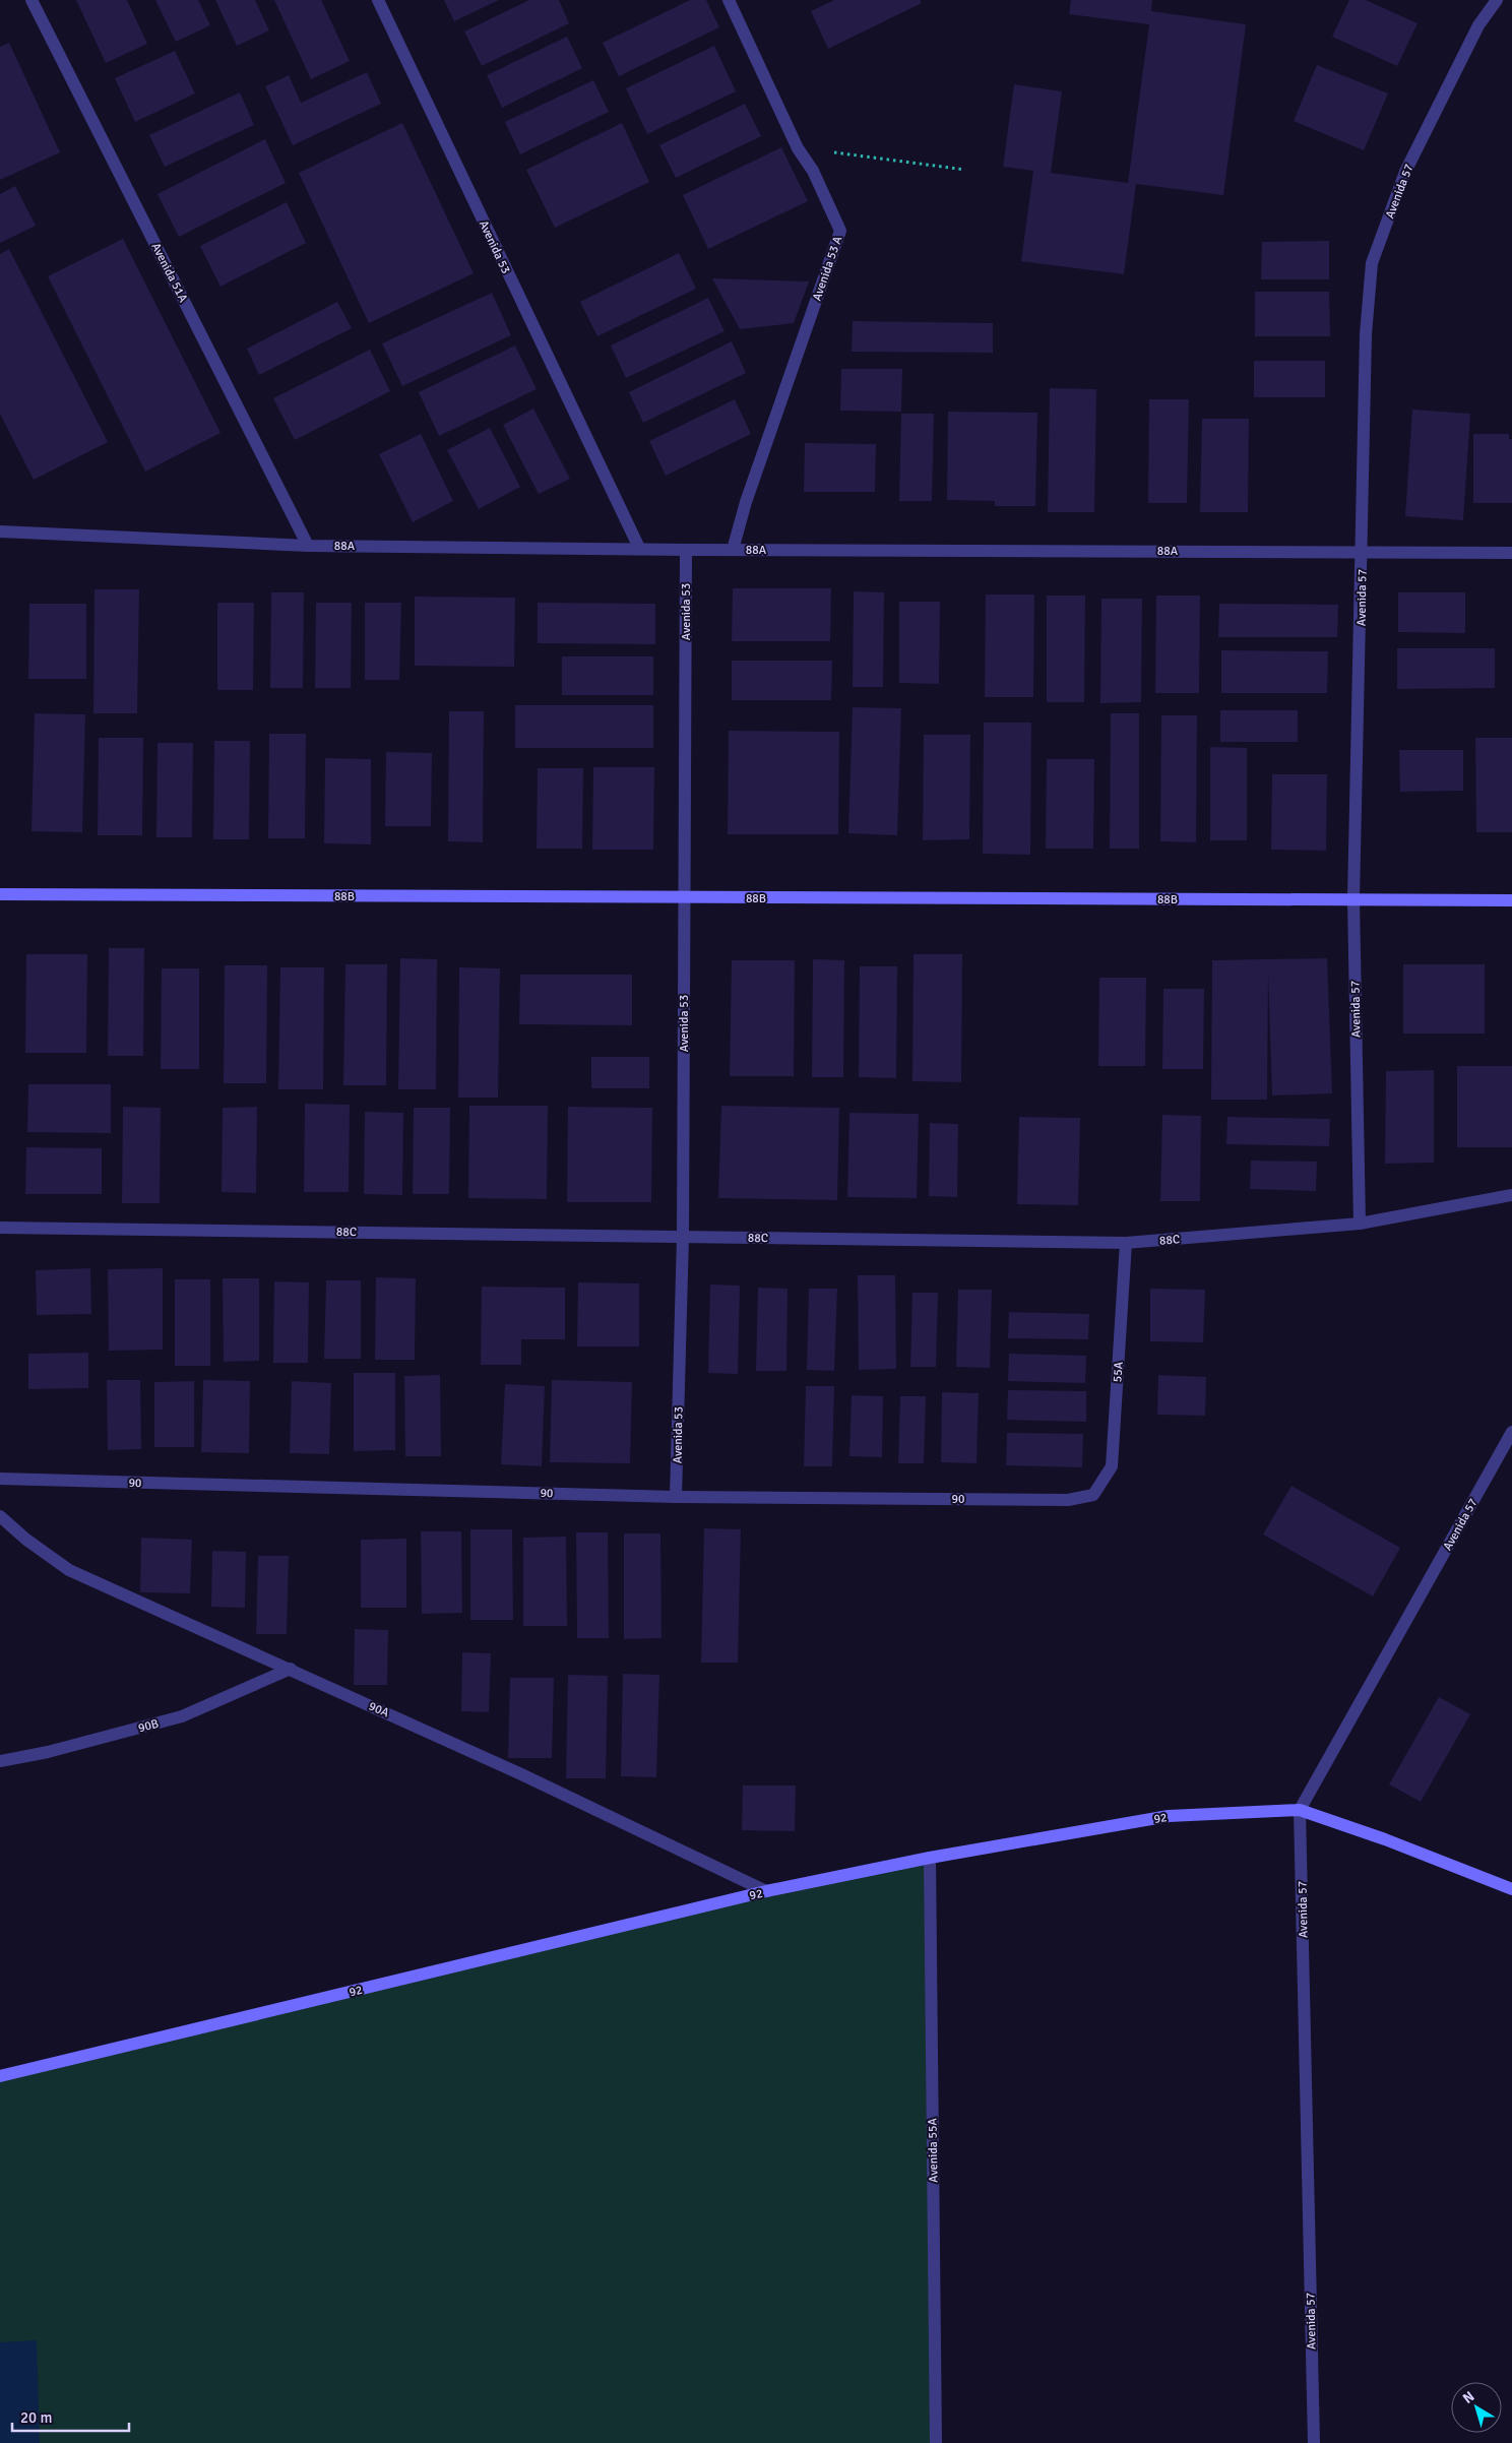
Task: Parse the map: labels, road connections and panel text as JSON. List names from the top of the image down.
{
  "streets": {
    "street": [
      "Avenida 57",
      "Avenida 53",
      "Avenida 53 A",
      "Avenida 51A",
      "88A",
      "88B",
      "88C",
      "55A",
      "90",
      "90A",
      "90B",
      "92",
      "Avenida 55A"
    ]
  },
  "crossings": [
    ["Avenida 57", "88A"],
    ["Avenida 57", "88B"],
    ["Avenida 57", "88C"],
    ["Avenida 57", "92"],
    ["Avenida 53", "88A"],
    ["Avenida 53", "88B"],
    ["Avenida 53", "88C"],
    ["Avenida 53", "90"],
    ["Avenida 53 A", "88A"],
    ["Avenida 51A", "88A"],
    ["88C", "55A"],
    ["55A", "90"],
    ["90A", "90B"],
    ["90A", "92"],
    ["92", "Avenida 55A"]
  ],
  "scale_bar": "20 m",
  "north": "top left"
}
